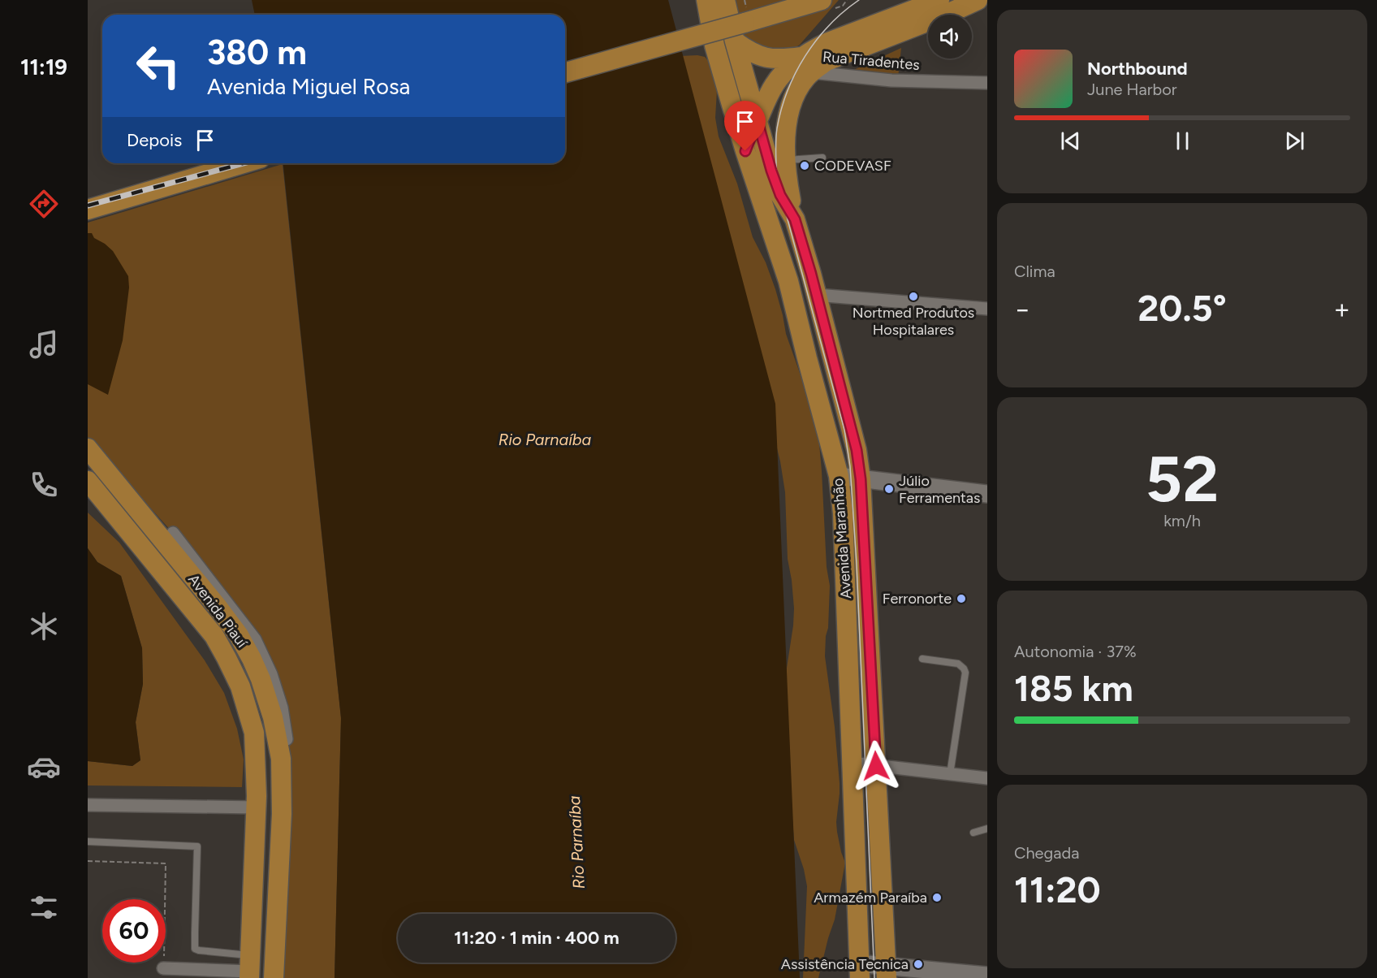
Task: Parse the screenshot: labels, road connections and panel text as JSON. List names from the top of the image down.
{
  "streets": {
    "main road": ["Avenida Maranhão", "Avenida Piauí"],
    "street": ["Rua Tiradentes"]
  },
  "water": ["Rio Parnaíba"],
  "places": [
    "CODEVASF",
    "Nortmed Produtos Hospitalares",
    "Júlio Ferramentas",
    "Ferronorte",
    "Armazém Paraíba",
    "Assistência Tecnica"
  ],
  "page": {
    "tabs": "11:19",
    "turn": ["380 m", "Avenida Miguel Rosa"],
    "song": ["Northbound", "June Harbor"],
    "then": "Depois",
    "tile": [
      "Clima",
      ["52", "km/h"],
      ["Autonomia · 37%", "185 km"],
      ["Chegada", "11:20"]
    ],
    "heat": ["−", "20.5°", "+"],
    "limit": "60",
    "trip": "11:20 · 1 min · 400 m"
  }
}
